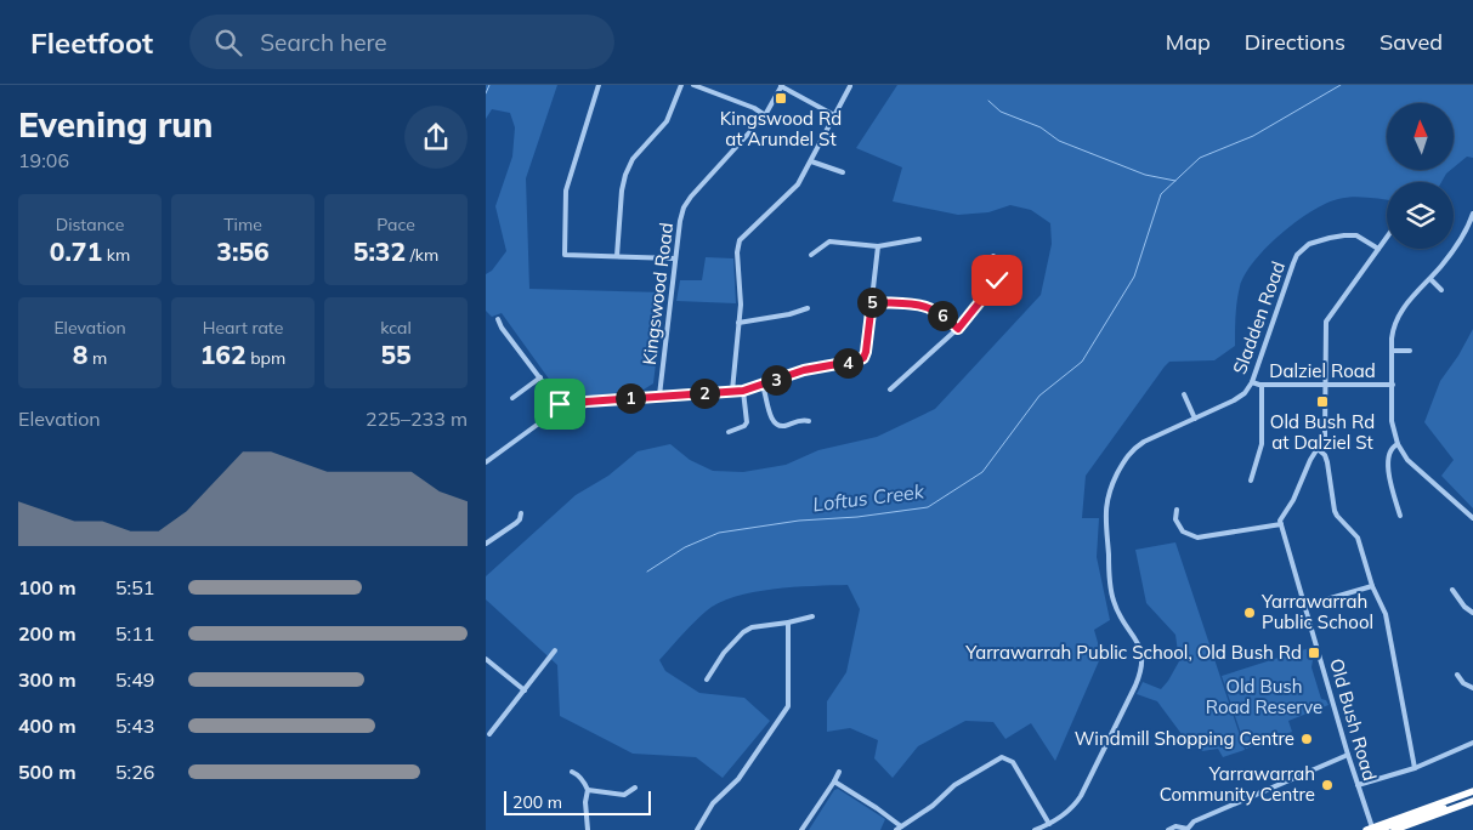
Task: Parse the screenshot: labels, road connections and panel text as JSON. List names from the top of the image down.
{
  "streets": {
    "street": [
      "Kingswood Road",
      "Sladden Road",
      "Dalziel Road",
      "Old Bush Road"
    ]
  },
  "crossings": [
    ["Sladden Road", "Dalziel Road"]
  ],
  "water": ["Loftus Creek"],
  "parks": ["Old Bush Road Reserve"],
  "places": {
    "transit": ["Kingswood Rd at Arundel St", "Old Bush Rd at Dalziel St", "Yarrawarrah Public School, Old Bush Rd"],
    "other": ["Yarrawarrah Public School", "Windmill Shopping Centre", "Yarrawarrah Community Centre"]
  },
  "scale_bar": "200 m",
  "north": "top",
  "page": {
    "header": "Fleetfoot",
    "search": "Search here",
    "nav": ["Map", "Directions", "Saved"],
    "heading": ["Evening run", "19:06"],
    "stats": [
      ["Distance", "0.71 km"],
      ["Time", "3:56"],
      ["Pace", "5:32 /km"],
      ["Elevation", "8 m"],
      ["Heart rate", "162 bpm"],
      ["kcal", "55"]
    ],
    "pins": [
      "5",
      "6",
      "4",
      "3",
      "2",
      "1"
    ],
    "chart": ["Elevation", "225–233 m"],
    "list": [
      {
        "name": "100 m",
        "note": "5:51"
      },
      {
        "name": "200 m",
        "note": "5:11"
      },
      {
        "name": "300 m",
        "note": "5:49"
      },
      {
        "name": "400 m",
        "note": "5:43"
      },
      {
        "name": "500 m",
        "note": "5:26"
      }
    ],
    "scale": "200 m"
  }
}
